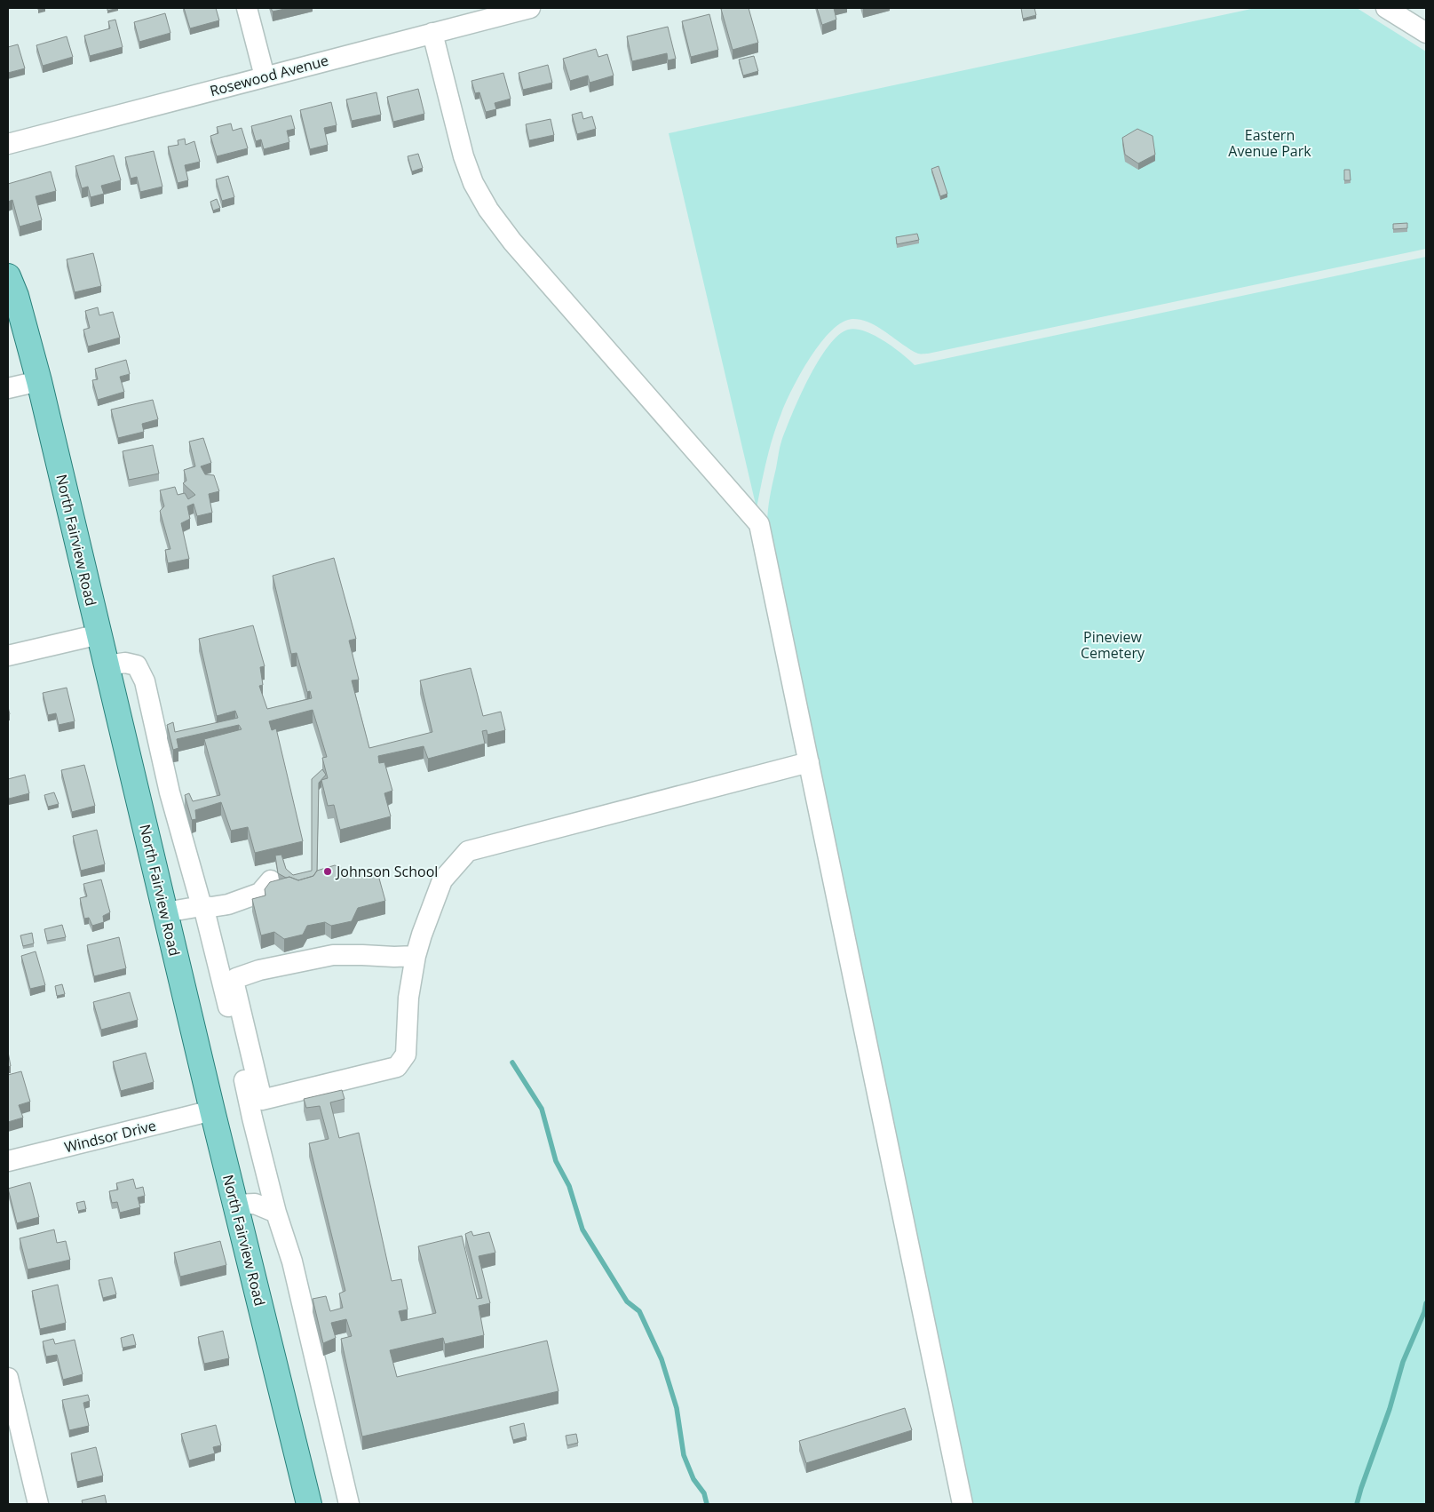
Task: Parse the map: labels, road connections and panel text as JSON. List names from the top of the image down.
{
  "streets": {
    "main road": ["North Fairview Road"],
    "street": ["Rosewood Avenue", "Windsor Drive"]
  },
  "crossings": [
    ["North Fairview Road", "Windsor Drive"]
  ],
  "parks": ["Eastern Avenue Park", "Pineview Cemetery"],
  "places": ["Johnson School"]
}
